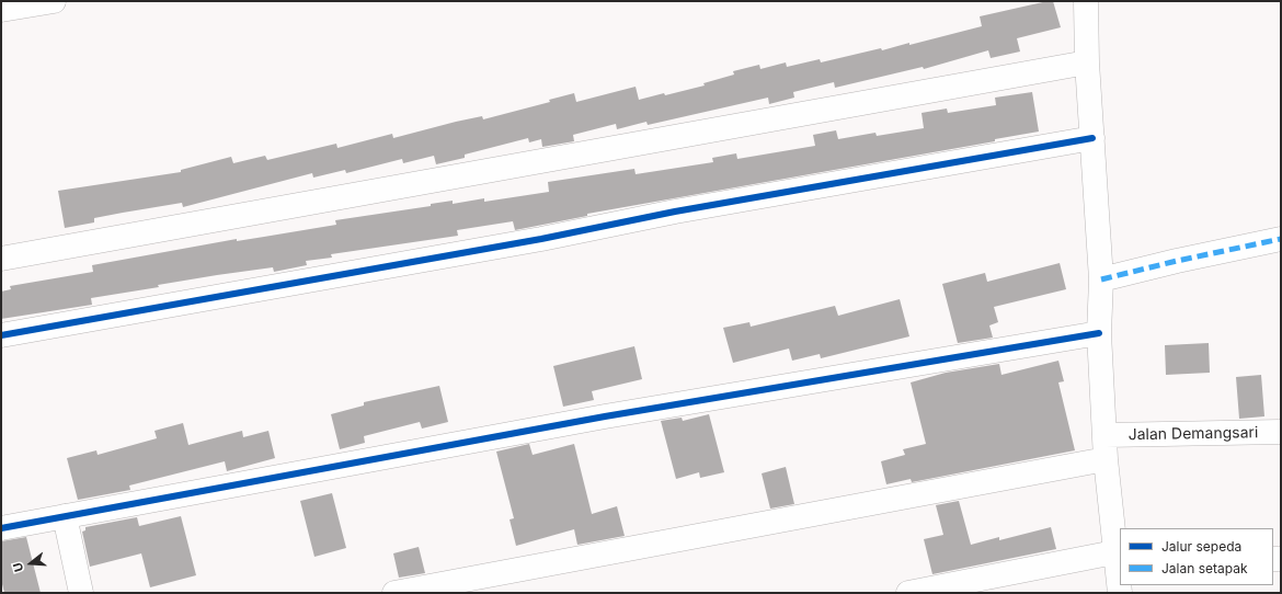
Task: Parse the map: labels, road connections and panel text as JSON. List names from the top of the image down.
{
  "streets": {
    "street": ["Jalan Demangsari"]
  },
  "legend": ["Jalur sepeda", "Jalan setapak"],
  "north": "left"
}
